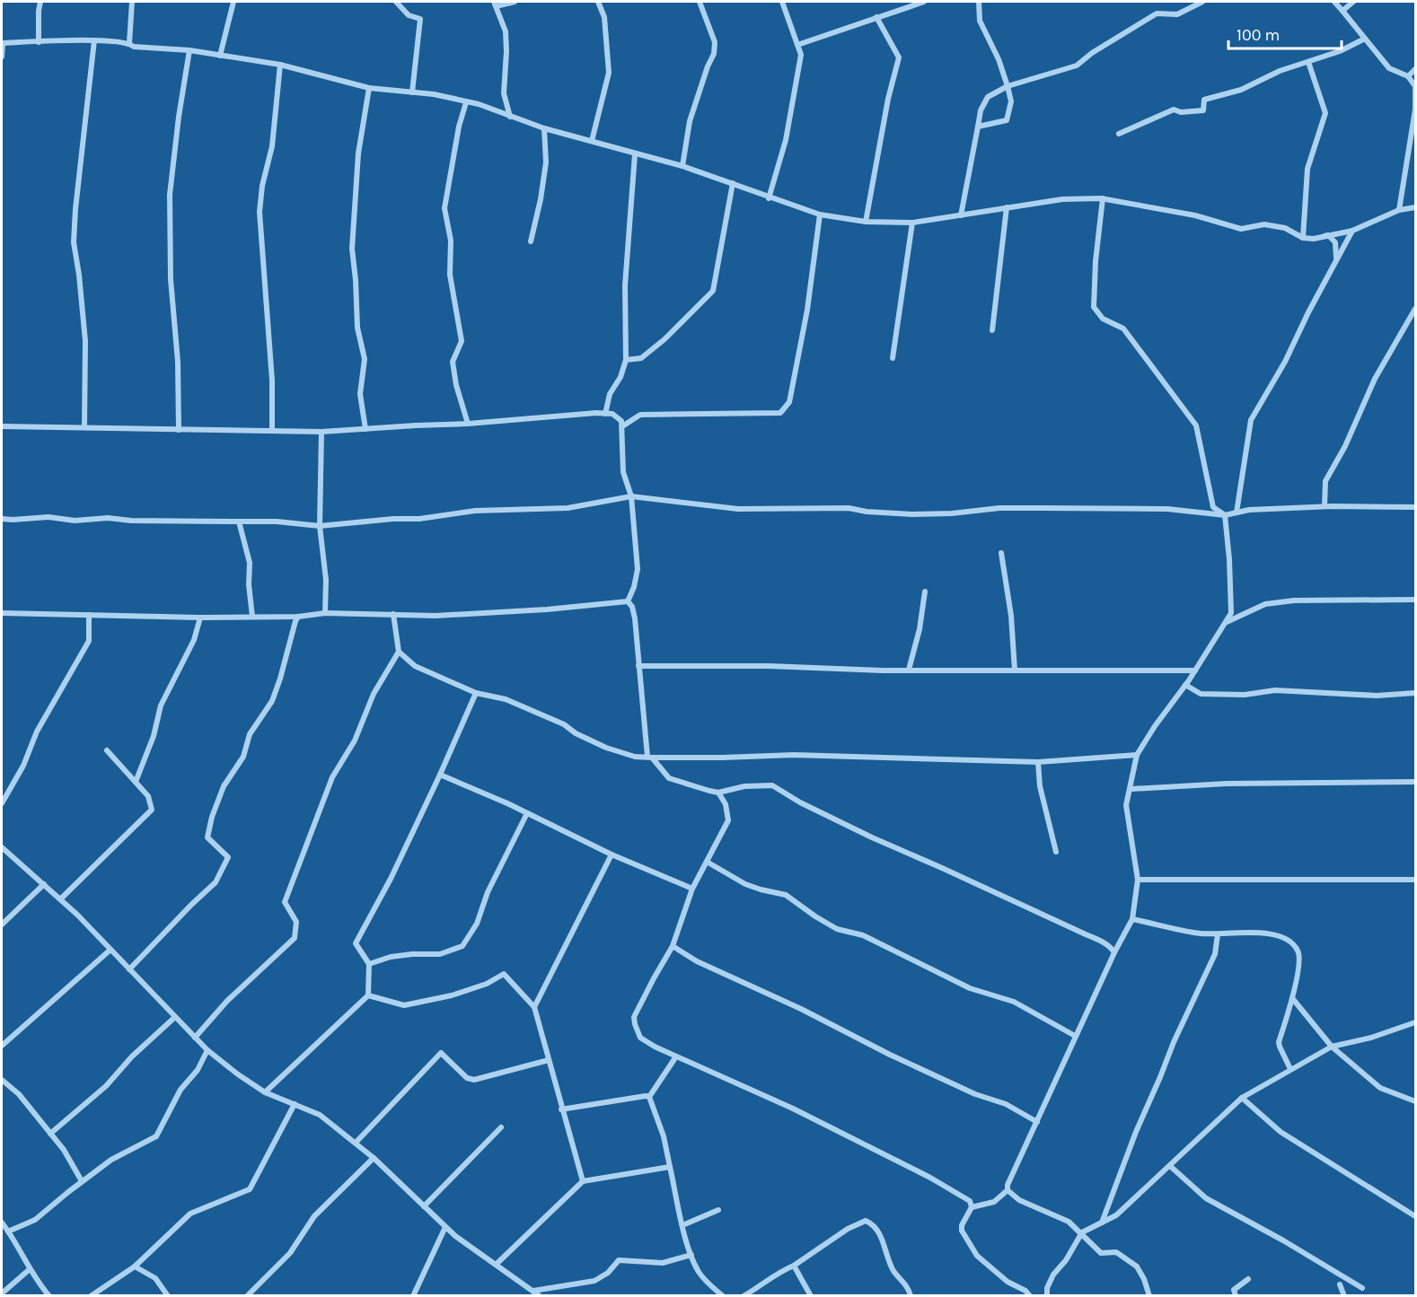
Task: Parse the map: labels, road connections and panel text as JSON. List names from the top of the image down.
{
  "scale_bar": "100 m"
}
